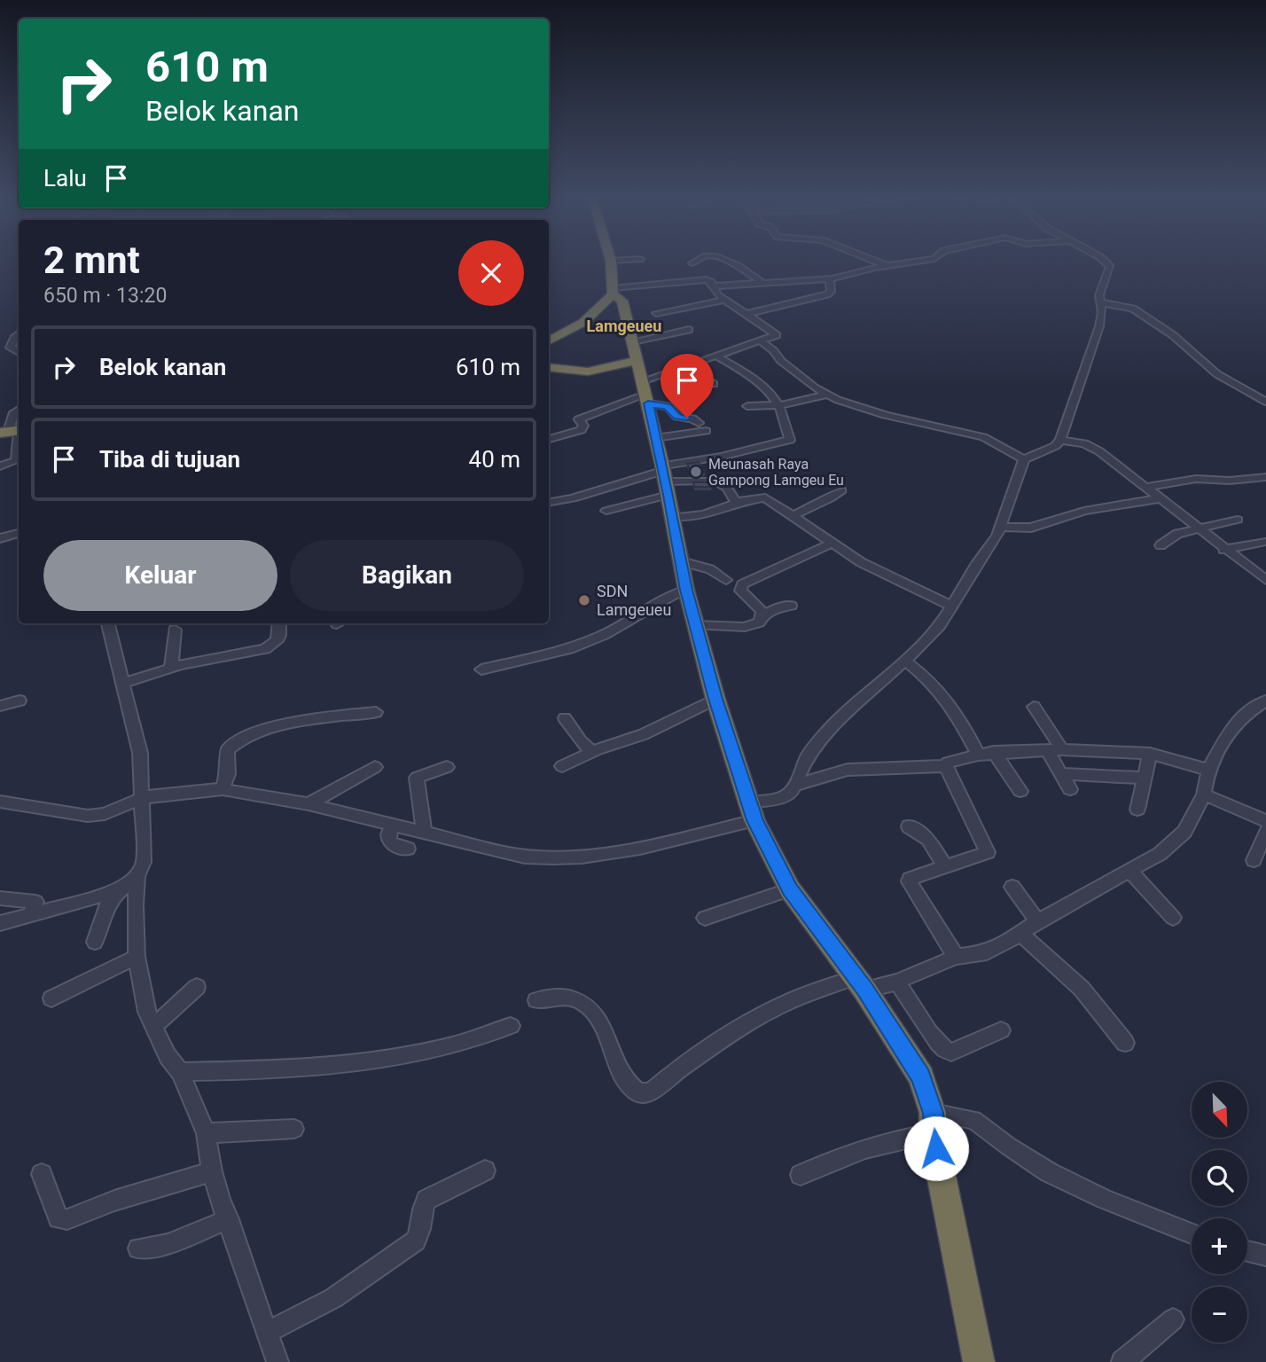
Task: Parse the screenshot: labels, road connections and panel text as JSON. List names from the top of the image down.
{
  "districts": ["Lamgeueu"],
  "places": ["Meunasah Raya Gampong Lamgeu Eu", "SDN Lamgeueu"],
  "north": "bottom right",
  "page": {
    "turn": ["610 m", "Belok kanan"],
    "then": "Lalu",
    "heading": ["2 mnt", "650 m · 13:20"],
    "list": [
      {
        "name": "Belok kanan",
        "value": "610 m"
      },
      {
        "name": "Tiba di tujuan",
        "value": "40 m"
      }
    ],
    "buttons": ["Keluar", "Bagikan"],
    "map_buttons": ["+", "−"]
  }
}
